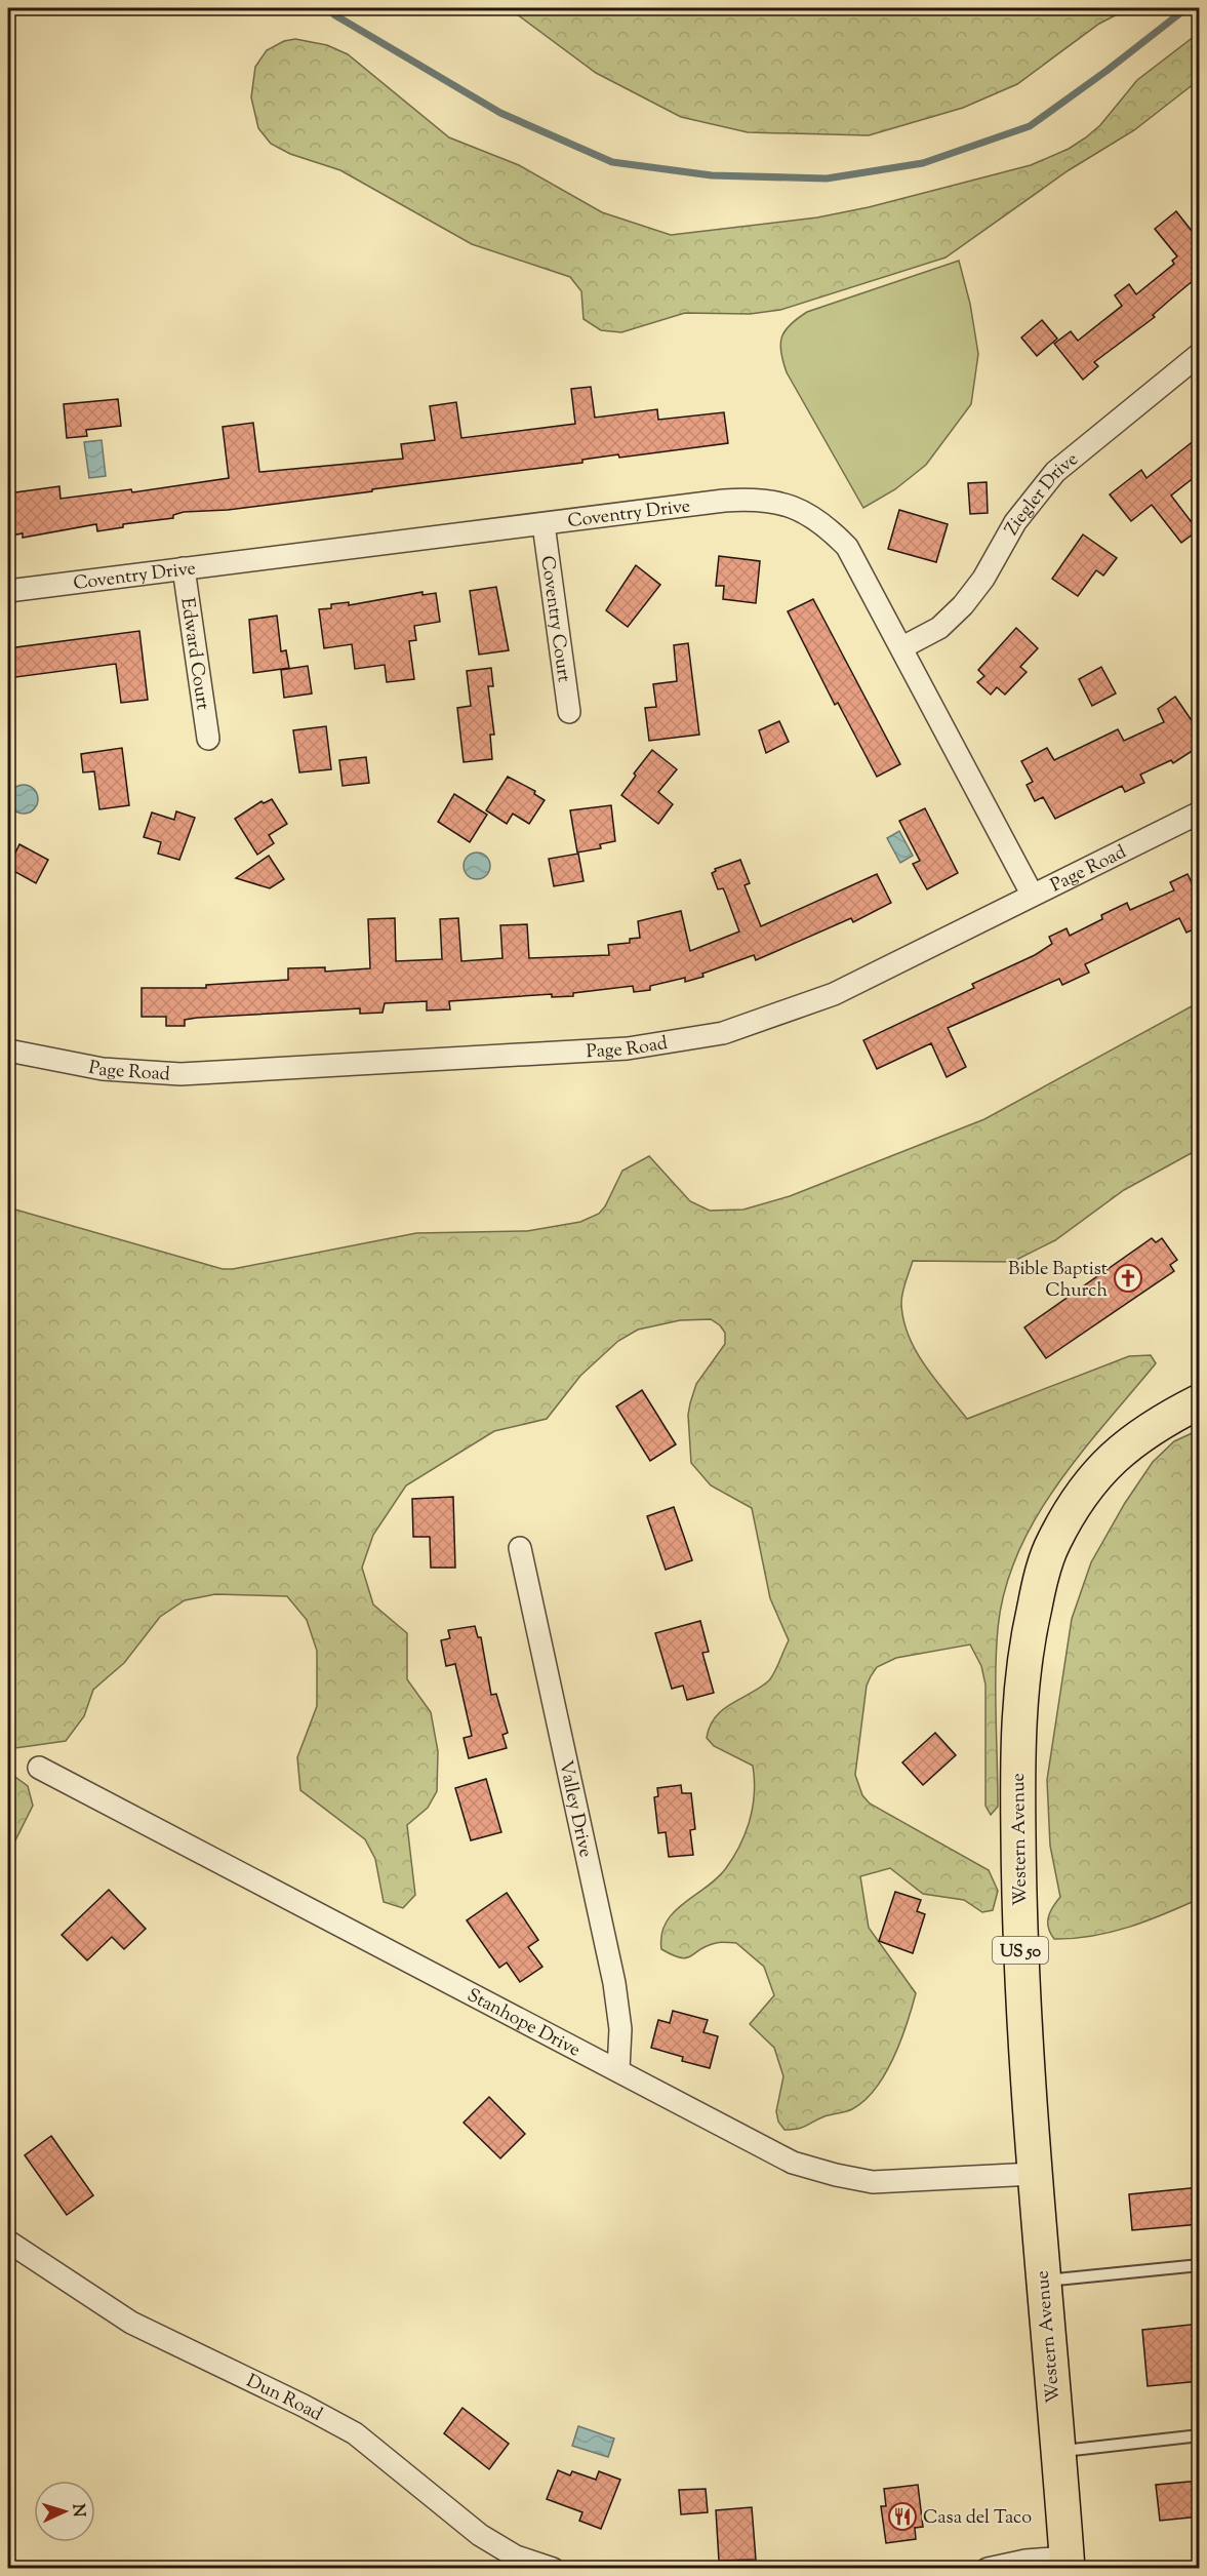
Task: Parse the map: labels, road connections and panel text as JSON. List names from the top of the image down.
{
  "streets": {
    "main road": ["Western Avenue", "US 50"],
    "street": [
      "Ziegler Drive",
      "Coventry Drive",
      "Coventry Court",
      "Edward Court",
      "Page Road",
      "Valley Drive",
      "Stanhope Drive",
      "Dun Road"
    ]
  },
  "crossings": [
    ["Ziegler Drive", "Coventry Drive"],
    ["Coventry Drive", "Coventry Court"],
    ["Coventry Drive", "Edward Court"],
    ["Coventry Drive", "Page Road"],
    ["Valley Drive", "Stanhope Drive"],
    ["Western Avenue", "Stanhope Drive"]
  ],
  "places": {
    "church": ["Bible Baptist Church"],
    "restaurant": ["Casa del Taco"]
  },
  "north": "right"
}
